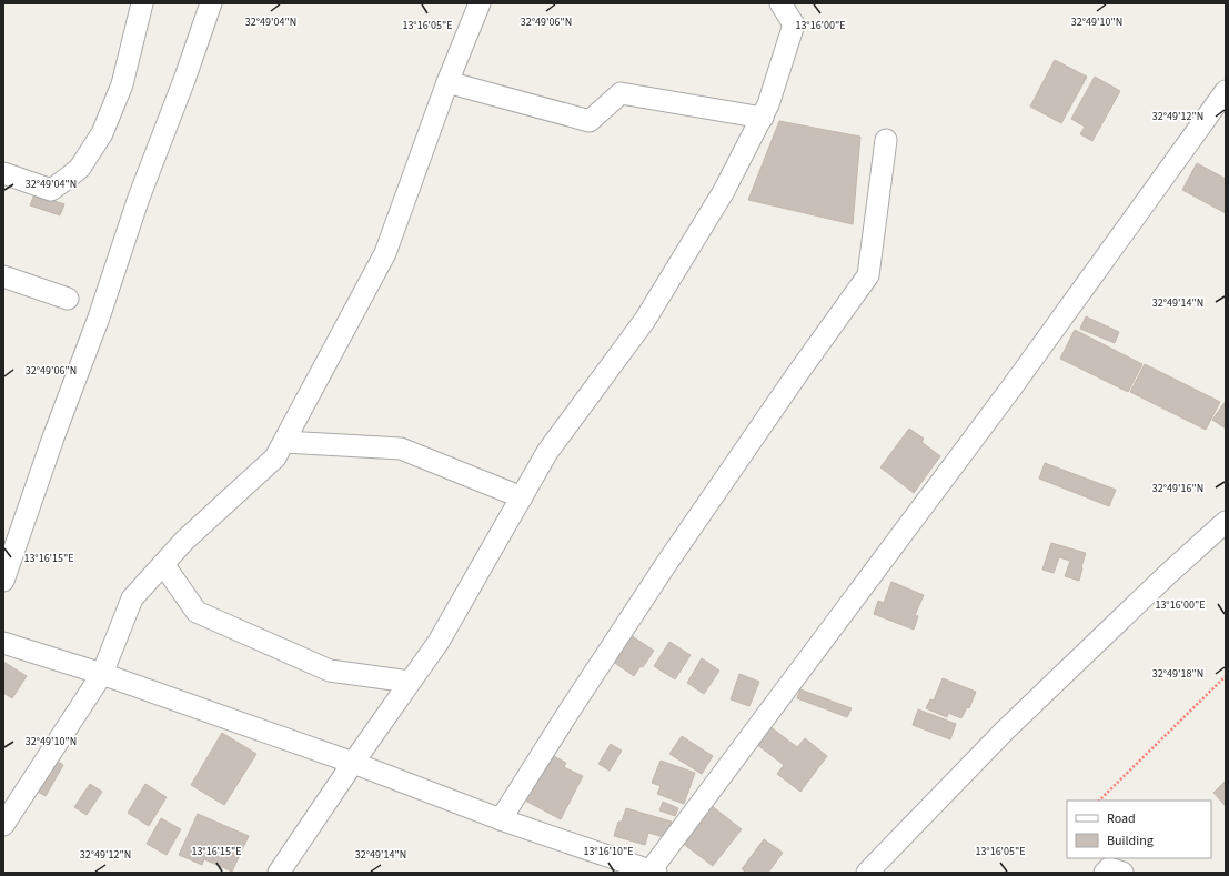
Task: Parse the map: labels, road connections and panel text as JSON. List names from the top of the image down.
{
  "legend": ["Road", "Building"],
  "coordinates": [
    "32°49'04\"N",
    "32°49'06\"N",
    "32°49'10\"N",
    "13°16'05\"E",
    "13°16'00\"E",
    "32°49'12\"N",
    "32°49'14\"N",
    "32°49'16\"N",
    "13°16'15\"E",
    "32°49'18\"N",
    "13°16'10\"E"
  ]
}
